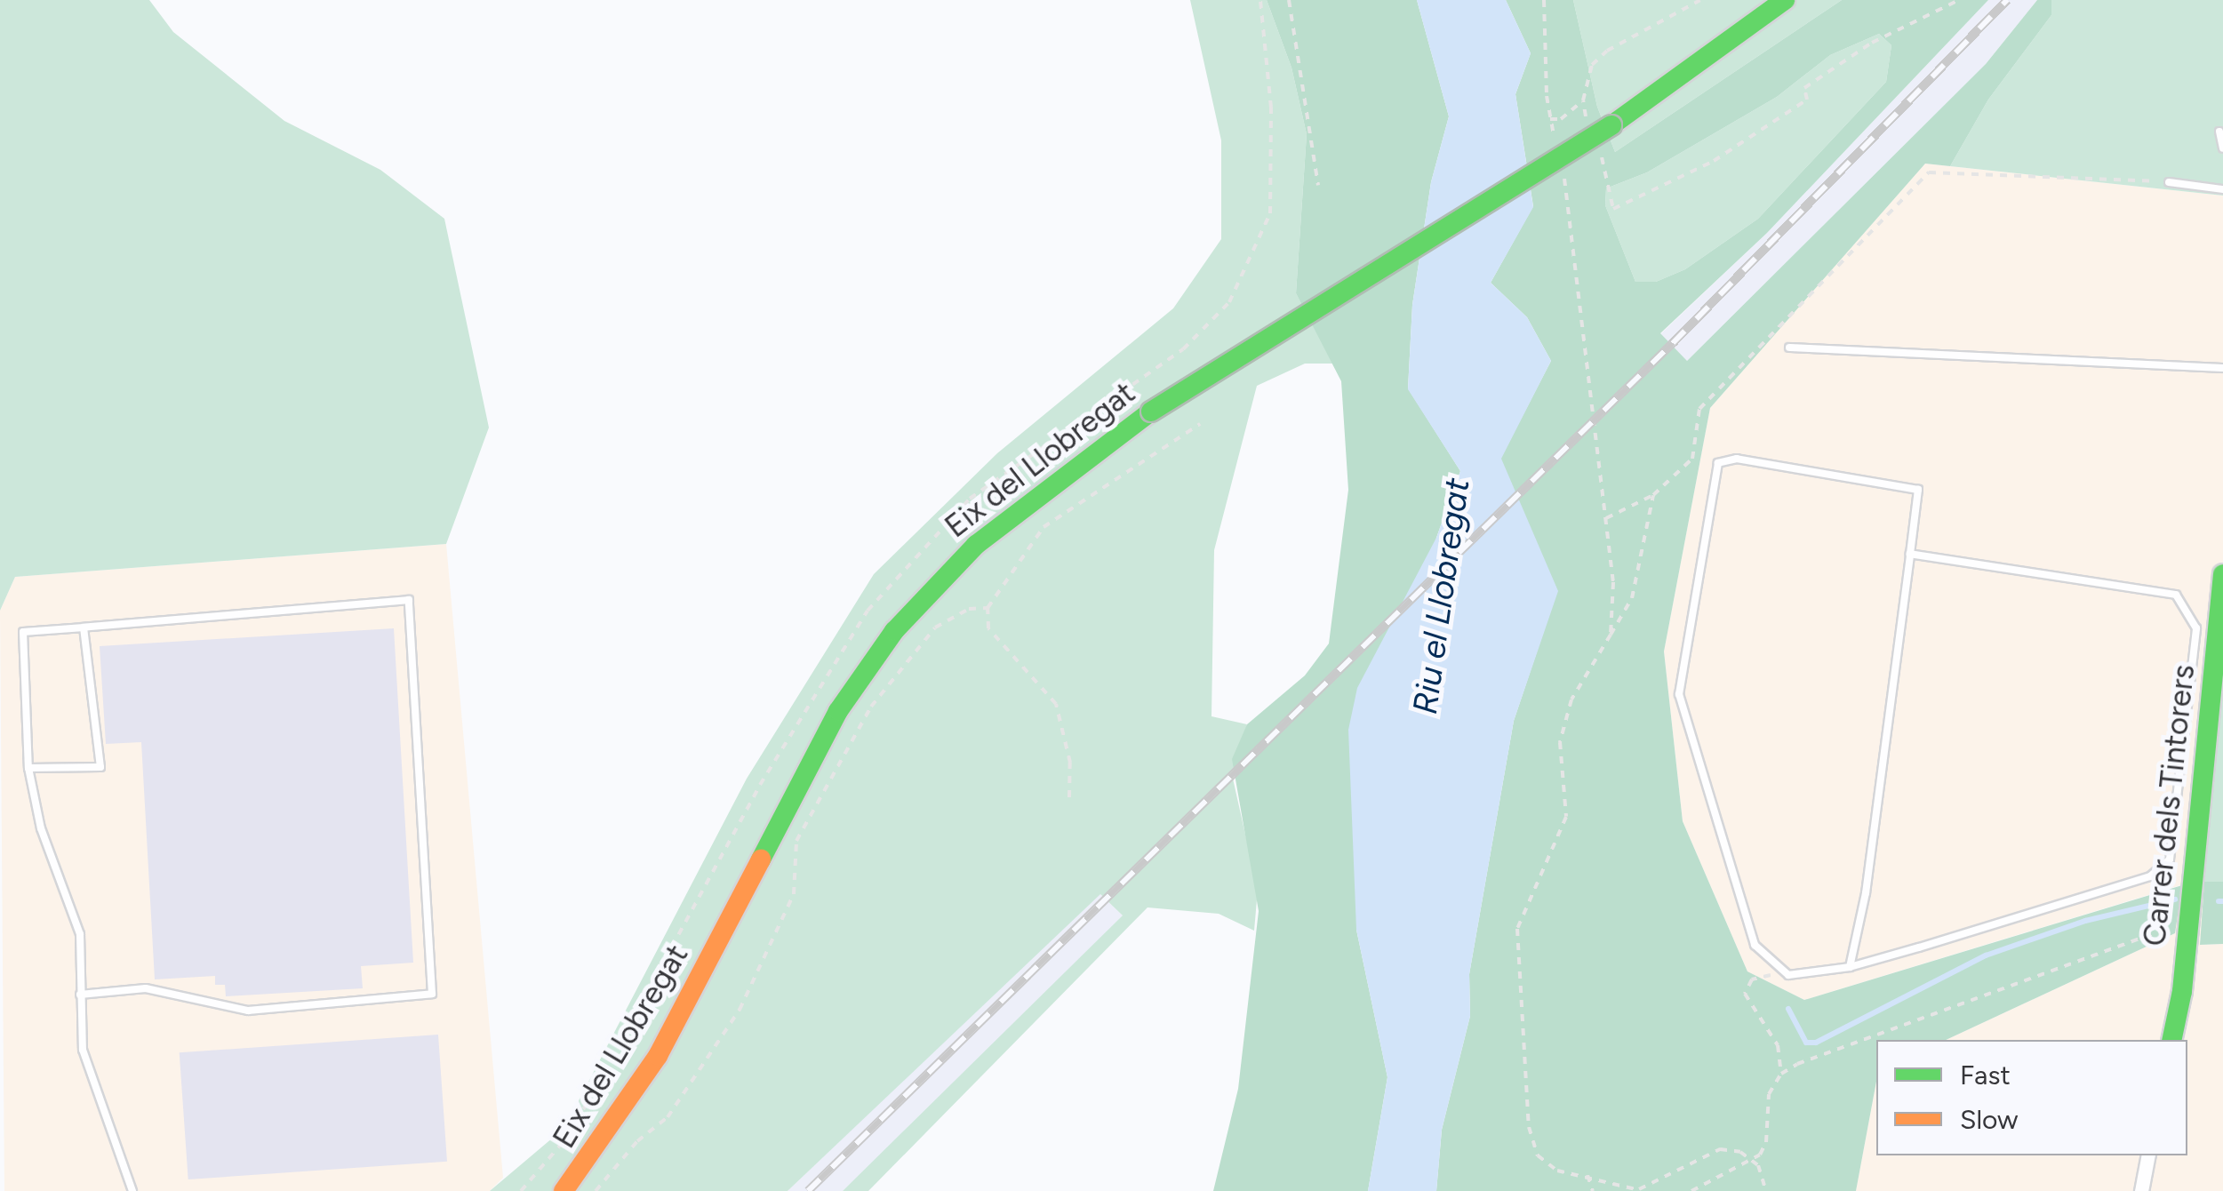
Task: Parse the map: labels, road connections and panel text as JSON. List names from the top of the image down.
{
  "streets": {
    "main road": ["Eix del Llobregat", "Carrer dels Tintorers"]
  },
  "water": ["Riu el Llobregat"],
  "legend": ["Fast", "Slow"]
}
